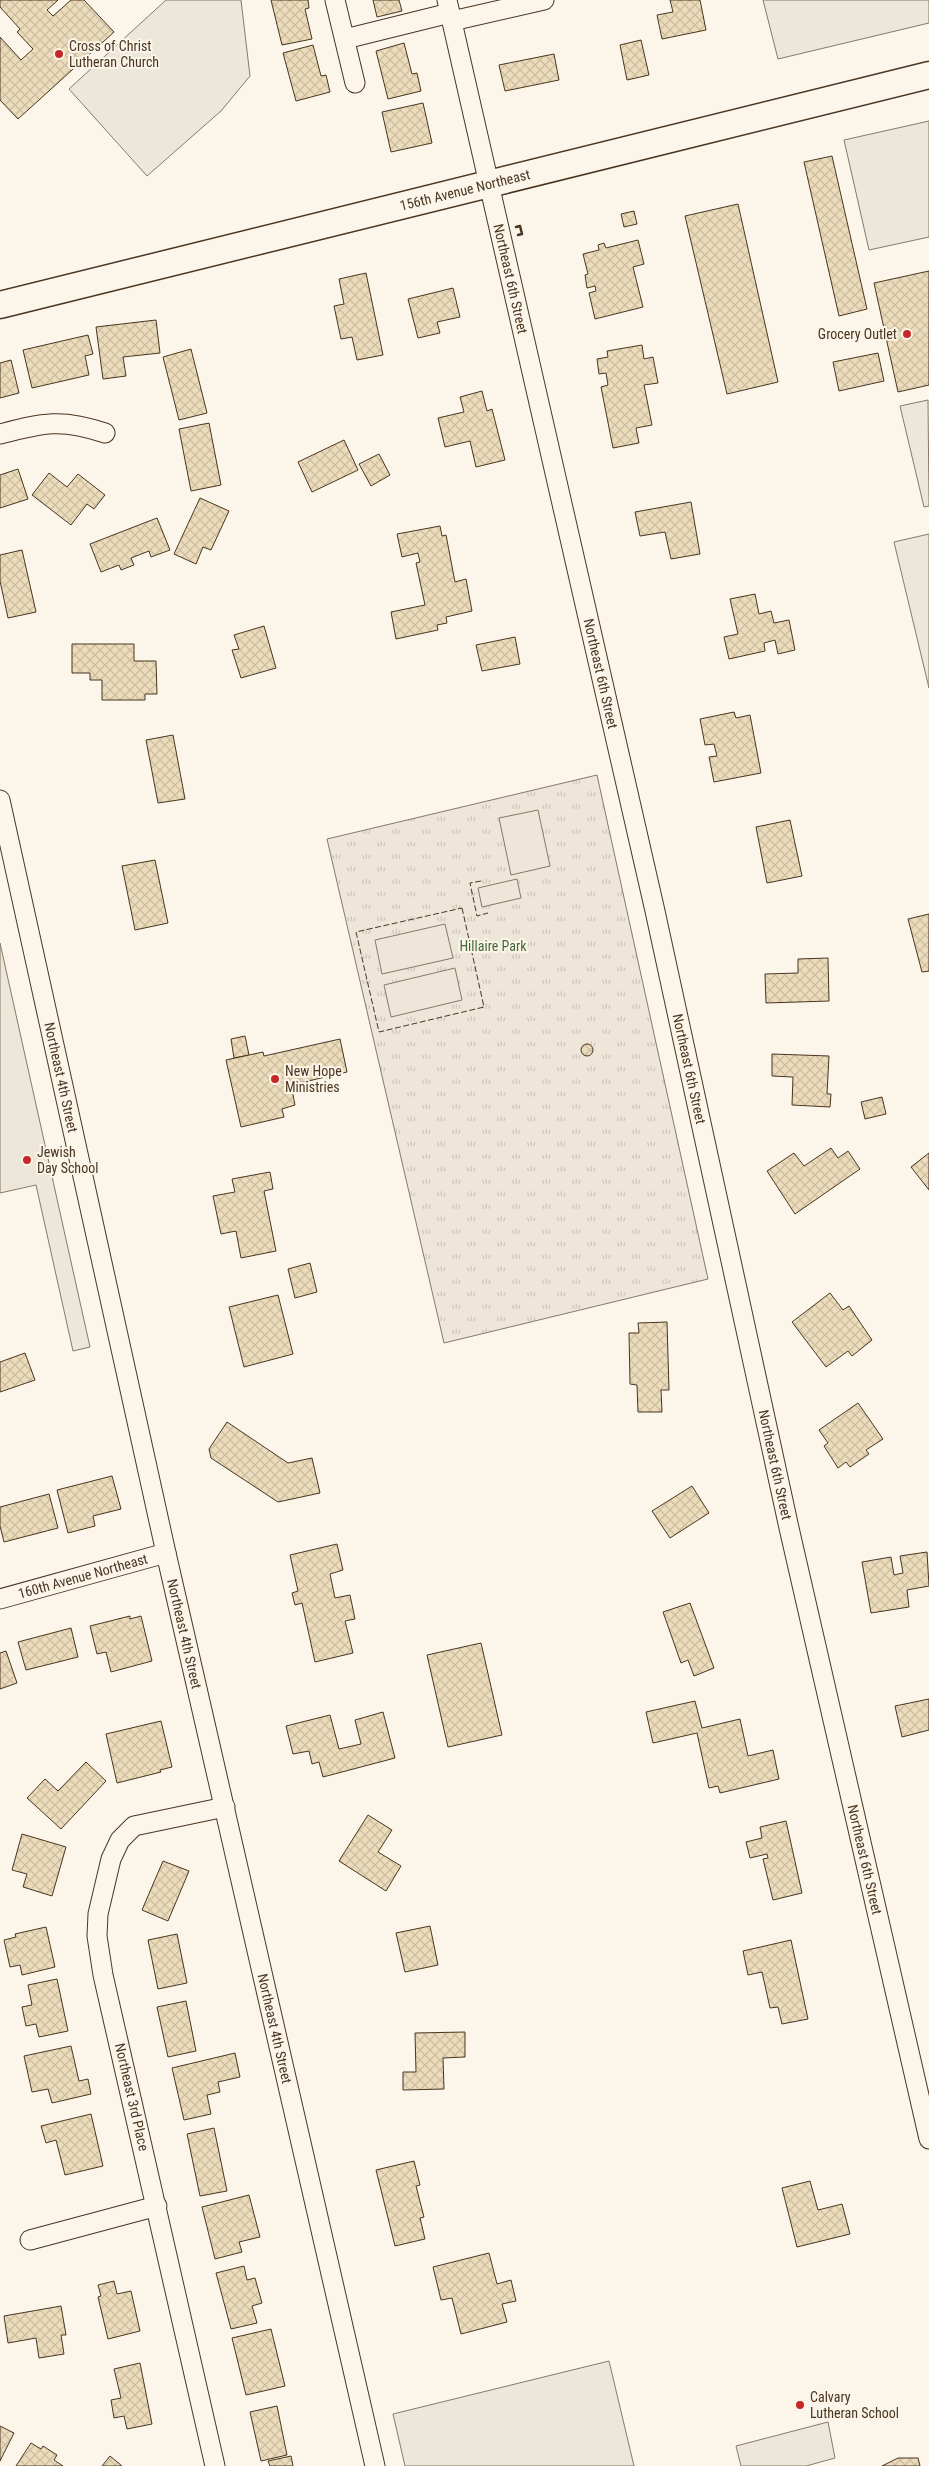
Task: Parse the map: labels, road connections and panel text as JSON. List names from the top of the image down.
{
  "streets": {
    "street": [
      "156th Avenue Northeast",
      "Northeast 6th Street",
      "Northeast 4th Street",
      "160th Avenue Northeast",
      "Northeast 3rd Place"
    ]
  },
  "crossings": [
    ["156th Avenue Northeast", "Northeast 6th Street"],
    ["Northeast 4th Street", "160th Avenue Northeast"],
    ["Northeast 4th Street", "Northeast 3rd Place"]
  ],
  "parks": ["Hillaire Park"],
  "places": [
    "Cross of Christ Lutheran Church",
    "Grocery Outlet",
    "New Hope Ministries",
    "Jewish Day School",
    "Calvary Lutheran School"
  ]
}
